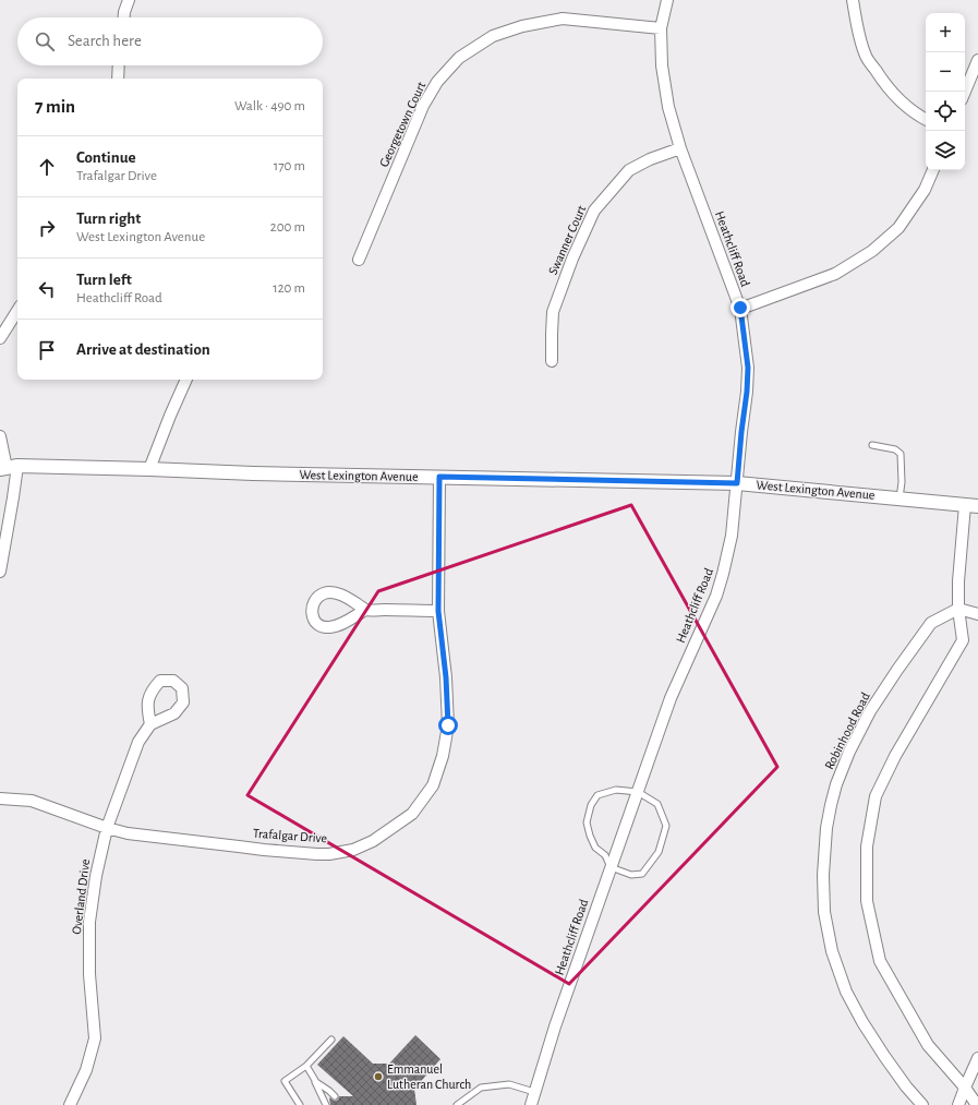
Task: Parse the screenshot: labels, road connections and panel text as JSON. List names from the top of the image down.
{
  "streets": {
    "street": [
      "Georgetown Court",
      "Swanner Court",
      "Heathcliff Road",
      "West Lexington Avenue",
      "Robinhood Road",
      "Trafalgar Drive",
      "Overland Drive"
    ]
  },
  "crossings": [
    ["Georgetown Court", "Heathcliff Road"],
    ["Swanner Court", "Heathcliff Road"],
    ["Heathcliff Road", "West Lexington Avenue"],
    ["West Lexington Avenue", "Trafalgar Drive"],
    ["Trafalgar Drive", "Overland Drive"]
  ],
  "places": ["Emmanuel Lutheran Church"],
  "page": {
    "map_buttons": ["+", "−"],
    "search": "Search here",
    "heading": ["7 min", "Walk · 490 m"],
    "list": [
      ["Continue", "Trafalgar Drive", "170 m"],
      ["Turn right", "West Lexington Avenue", "200 m"],
      ["Turn left", "Heathcliff Road", "120 m"],
      "Arrive at destination"
    ]
  }
}
